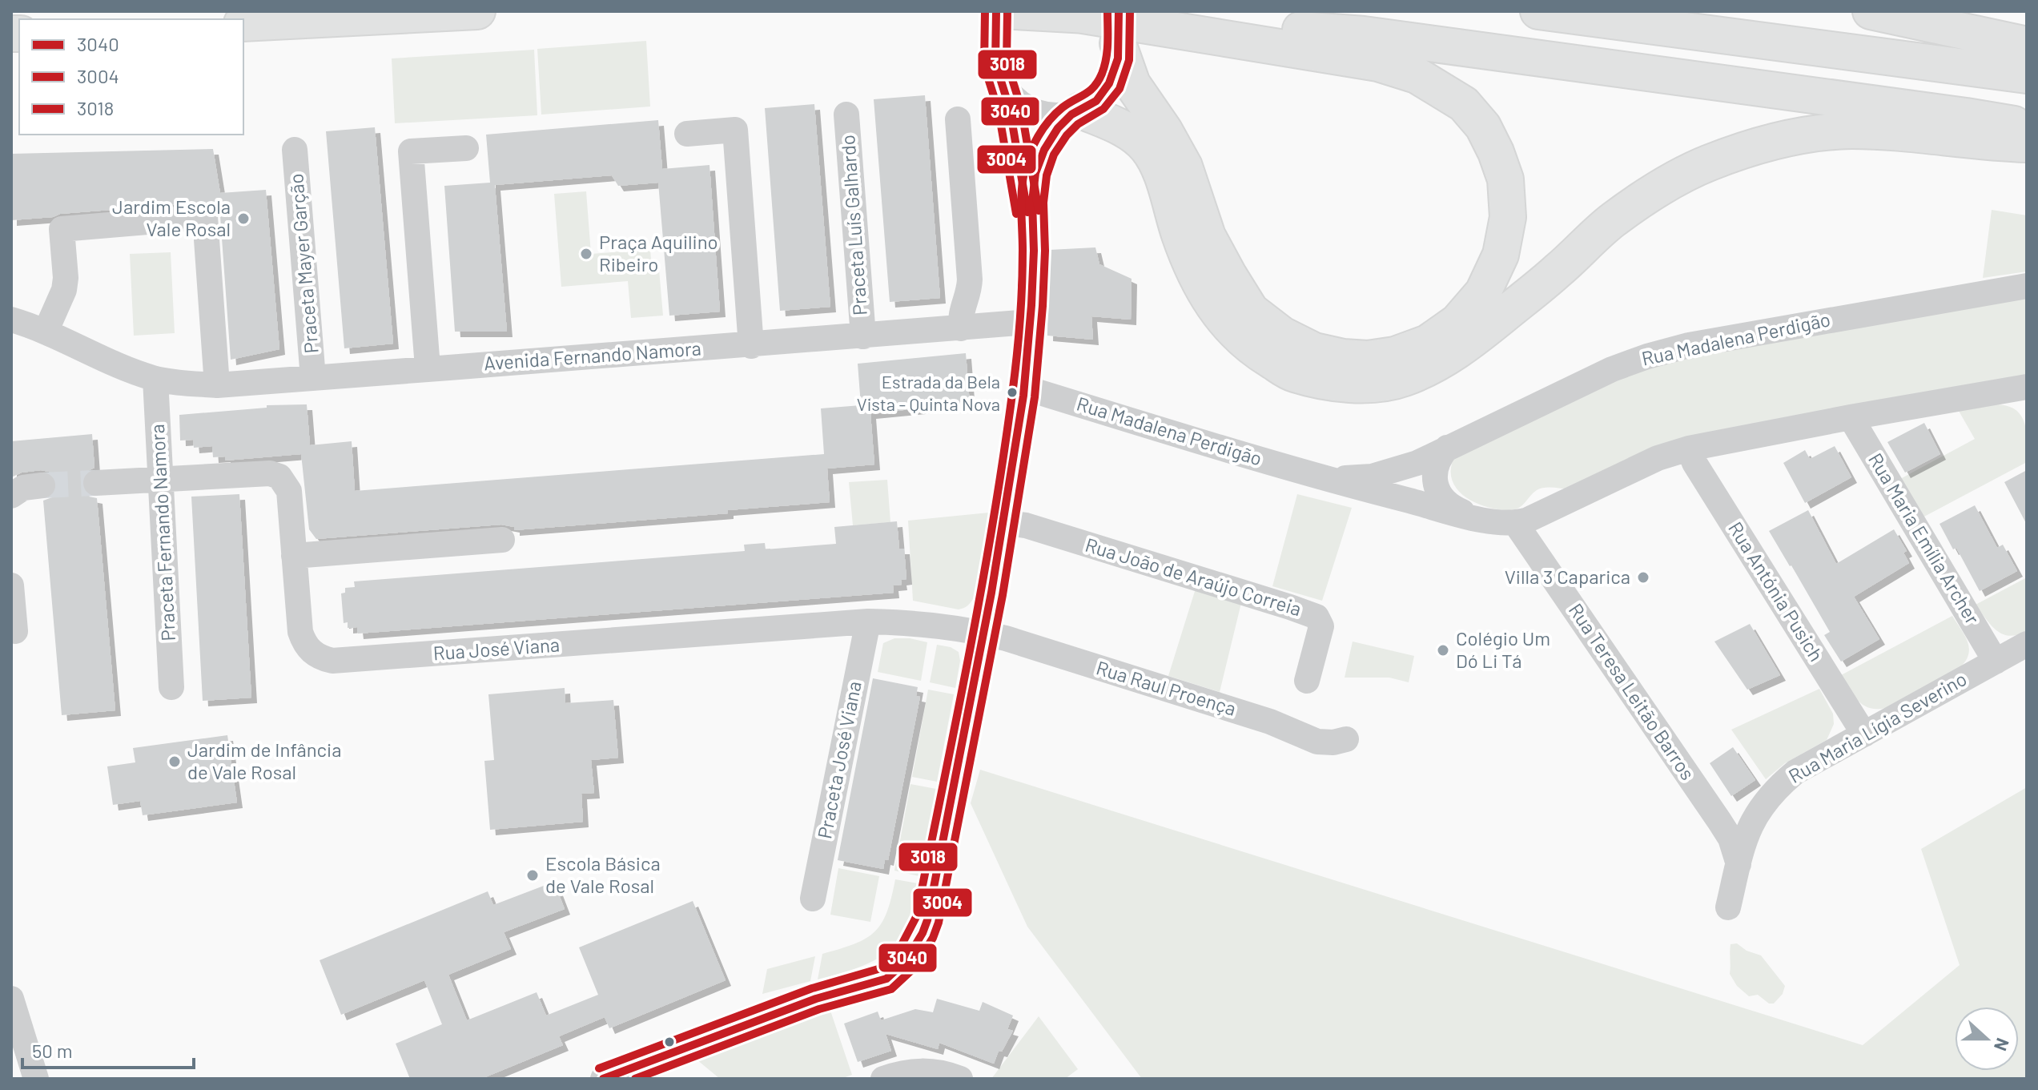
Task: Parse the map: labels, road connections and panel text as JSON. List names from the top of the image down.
{
  "streets": {
    "street": [
      "Praceta Luís Galhardo",
      "Praceta Mayer Garção",
      "Rua Madalena Perdigão",
      "Avenida Fernando Namora",
      "Praceta Fernando Namora",
      "Rua Maria Emília Archer",
      "Rua João de Araújo Correia",
      "Rua Antónia Pusich",
      "Rua José Viana",
      "Rua Raul Proença",
      "Rua Teresa Leitão Barros",
      "Rua Maria Lígia Severino",
      "Praceta José Viana"
    ]
  },
  "crossings": [
    ["Praceta Luís Galhardo", "Avenida Fernando Namora"],
    ["Praceta Mayer Garção", "Avenida Fernando Namora"],
    ["Rua Madalena Perdigão", "Rua Teresa Leitão Barros"],
    ["Avenida Fernando Namora", "Praceta Fernando Namora"],
    ["Praceta Fernando Namora", "Rua José Viana"],
    ["Rua Maria Emília Archer", "Rua Maria Lígia Severino"],
    ["Rua Antónia Pusich", "Rua Maria Lígia Severino"],
    ["Rua José Viana", "Rua Raul Proença"],
    ["Rua José Viana", "Praceta José Viana"],
    ["Rua Teresa Leitão Barros", "Rua Maria Lígia Severino"]
  ],
  "places": [
    "Jardim Escola Vale Rosal",
    "Praça Aquilino Ribeiro",
    "Estrada da Bela Vista - Quinta Nova",
    "Villa 3 Caparica",
    "Colégio Um Dó Li Tá",
    "Jardim de Infância de Vale Rosal",
    "Escola Básica de Vale Rosal"
  ],
  "lines": ["transit line 3040", "transit line 3004", "transit line 3018"],
  "legend": ["3040", "3004", "3018"],
  "scale_bar": "50 m",
  "north": "right"
}
